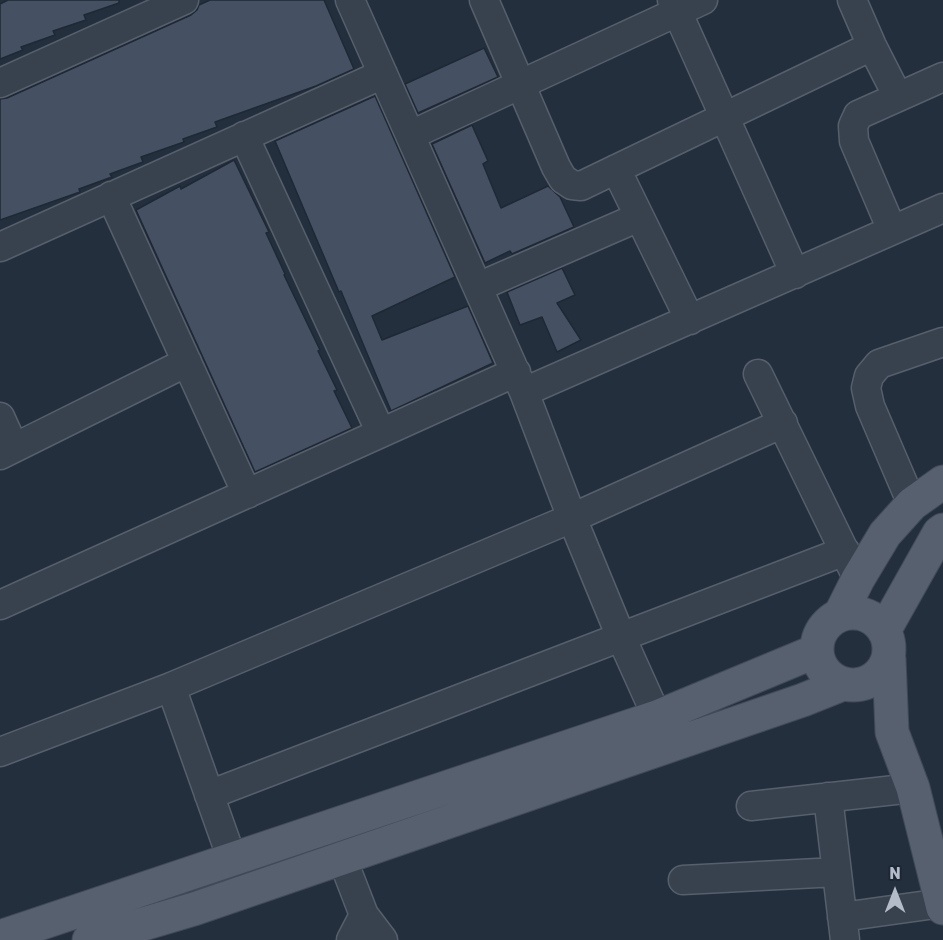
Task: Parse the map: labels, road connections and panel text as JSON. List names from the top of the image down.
{
  "north": "top"
}
